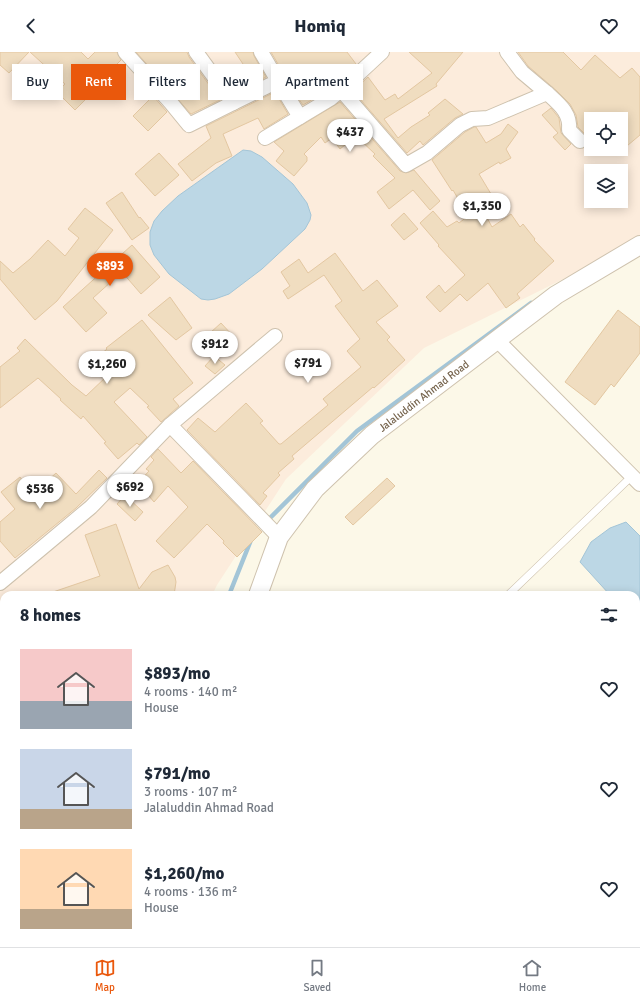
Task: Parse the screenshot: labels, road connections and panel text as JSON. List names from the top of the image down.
{
  "streets": {
    "street": ["Jalaluddin Ahmad Road"]
  },
  "page": {
    "header": "Homiq",
    "chip": [
      "Buy",
      "Rent",
      "Filters",
      "New",
      "Apartment"
    ],
    "price": [
      "$437",
      "$1,350",
      "$893",
      "$912",
      "$791",
      "$1,260",
      "$692",
      "$536"
    ],
    "heading": "8 homes",
    "list": [
      {
        "name": "$893/mo",
        "note": "4 rooms · 140 m² · House"
      },
      {
        "name": "$791/mo",
        "note": "3 rooms · 107 m² · Jalaluddin Ahmad Road"
      },
      {
        "name": "$1,260/mo",
        "note": "4 rooms · 136 m² · House"
      }
    ],
    "tabs": ["Map", "Saved", "Home"]
  }
}
